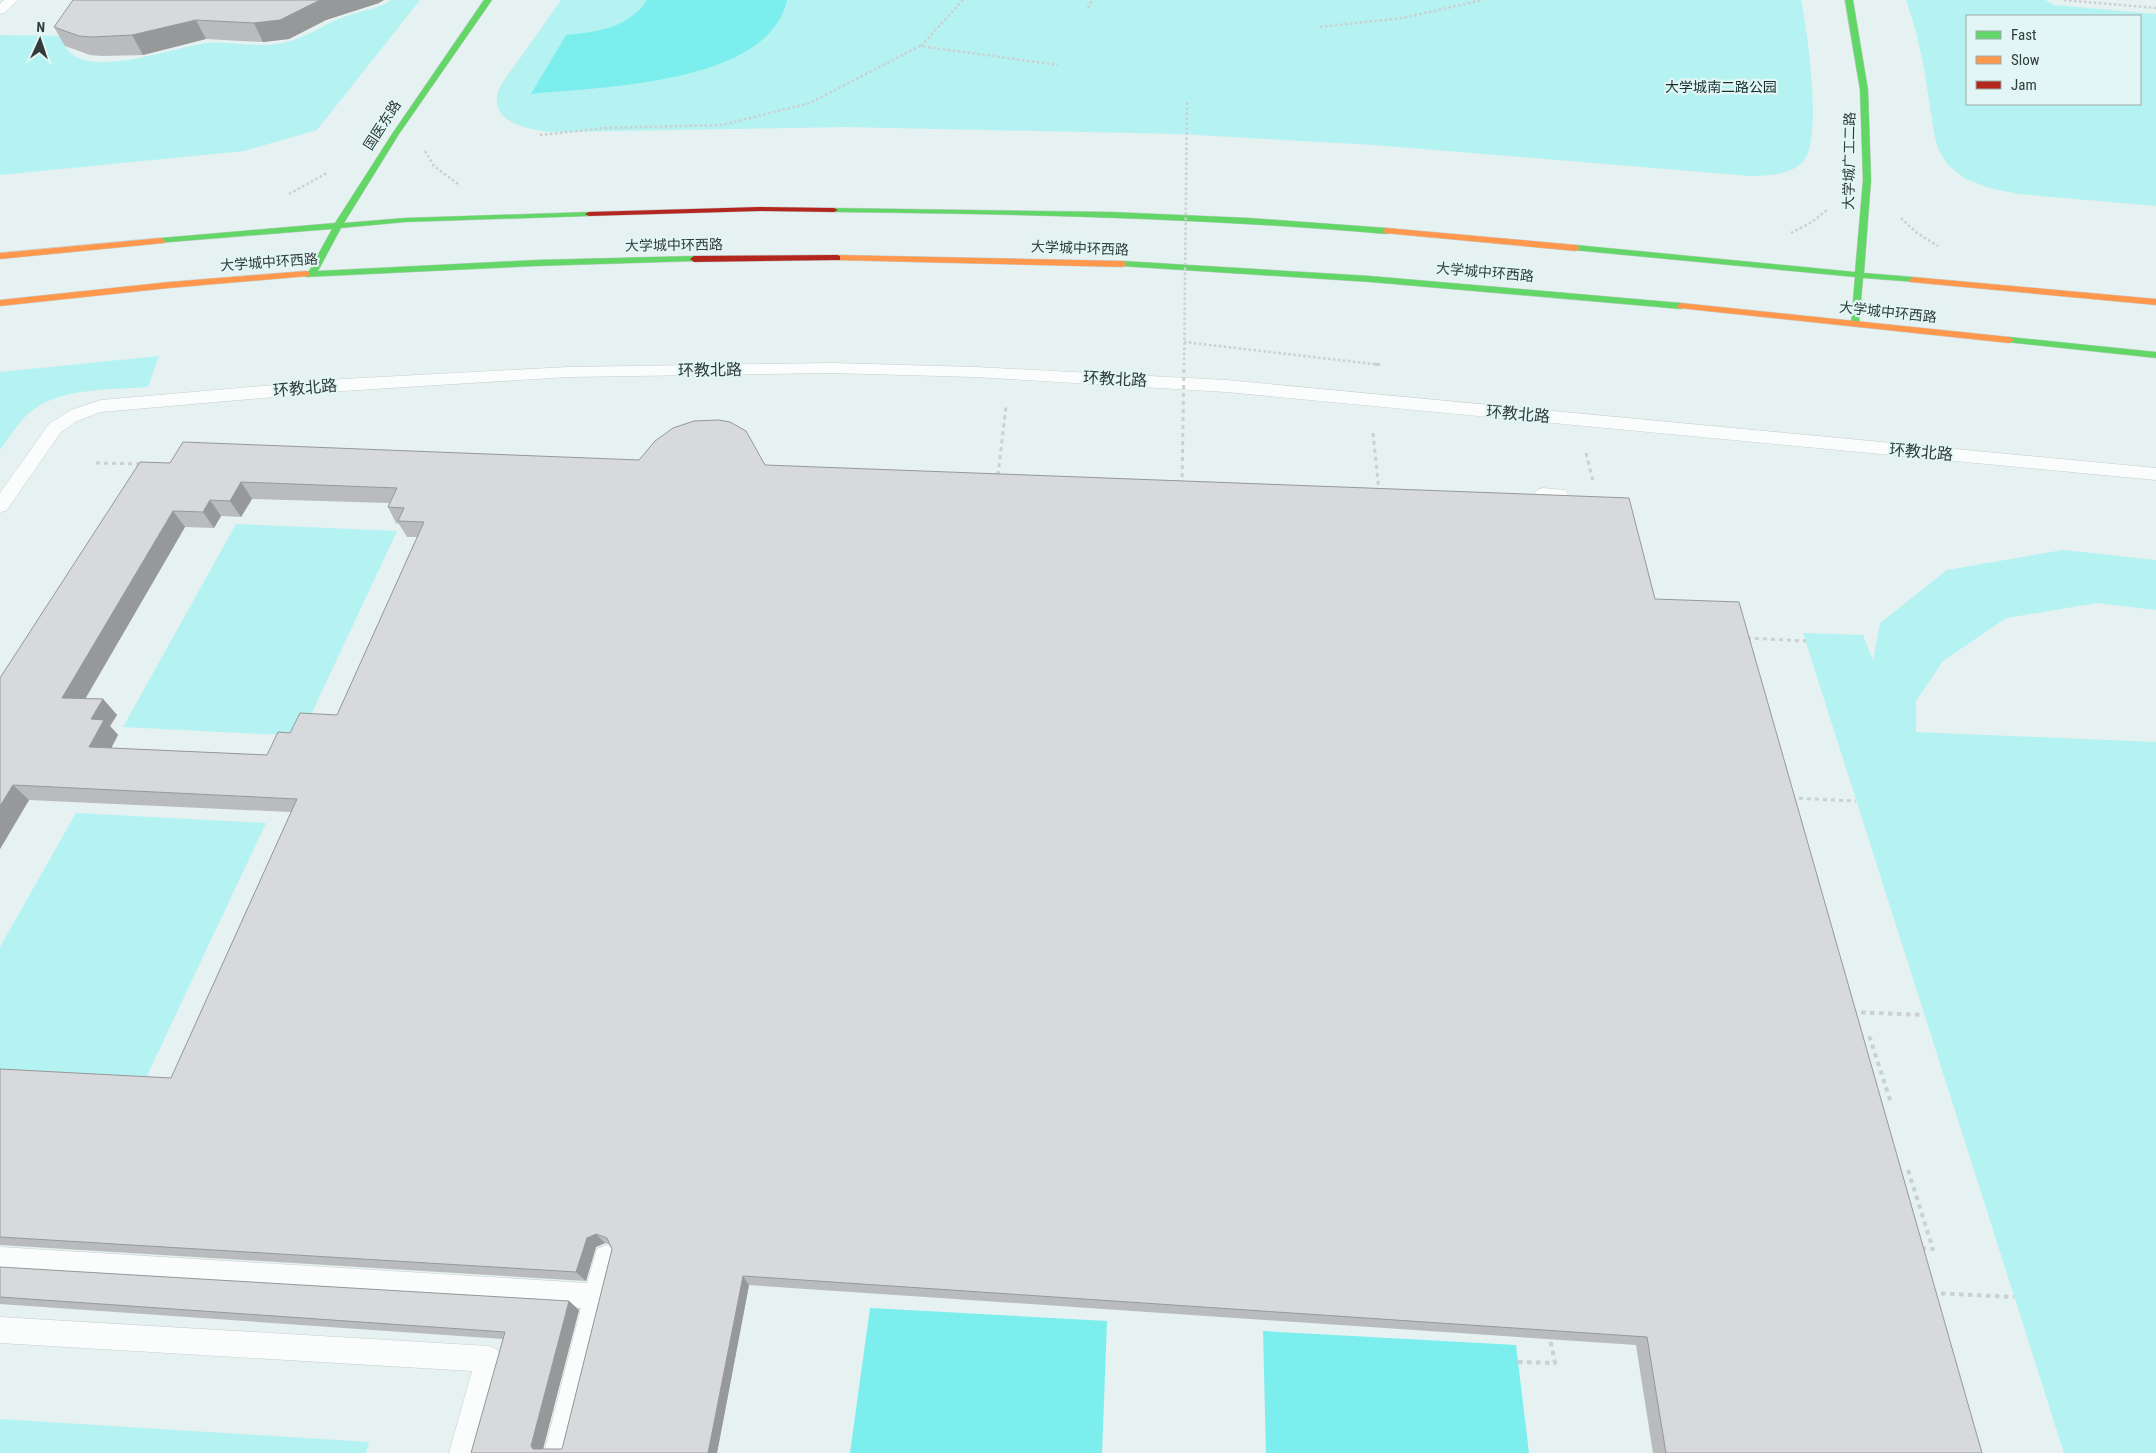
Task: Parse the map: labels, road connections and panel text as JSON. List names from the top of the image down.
{
  "streets": {
    "main road": ["国医东路", "大学城广工二路", "大学城中环西路"],
    "lane": ["环教北路"]
  },
  "crossings": [
    ["国医东路", "大学城中环西路"],
    ["大学城广工二路", "大学城中环西路"]
  ],
  "parks": ["大学城南二路公园"],
  "legend": ["Fast", "Slow", "Jam"],
  "north": "top"
}
